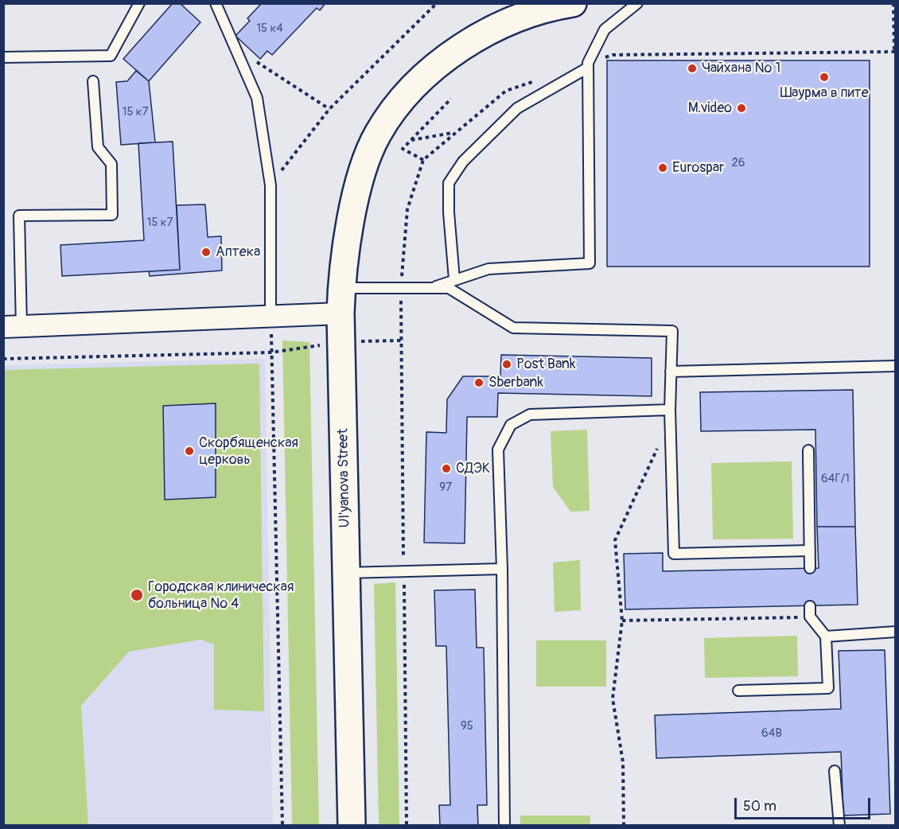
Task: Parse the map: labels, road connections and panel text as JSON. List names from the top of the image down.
{
  "streets": {
    "main road": ["Ul'yanova Street"]
  },
  "places": [
    "Чайхана № 1",
    "Шаурма в пите",
    "M.video",
    "Eurospar",
    "Аптека",
    "Post Bank",
    "Sberbank",
    "Скорбященская церковь",
    "СДЭК",
    "Городская клиническая больница № 4"
  ],
  "house_numbers": [
    "15 к4",
    "15 к7",
    "26",
    "15 к7",
    "64Г/1",
    "97",
    "95",
    "64В"
  ],
  "scale_bar": "50 m"
}
